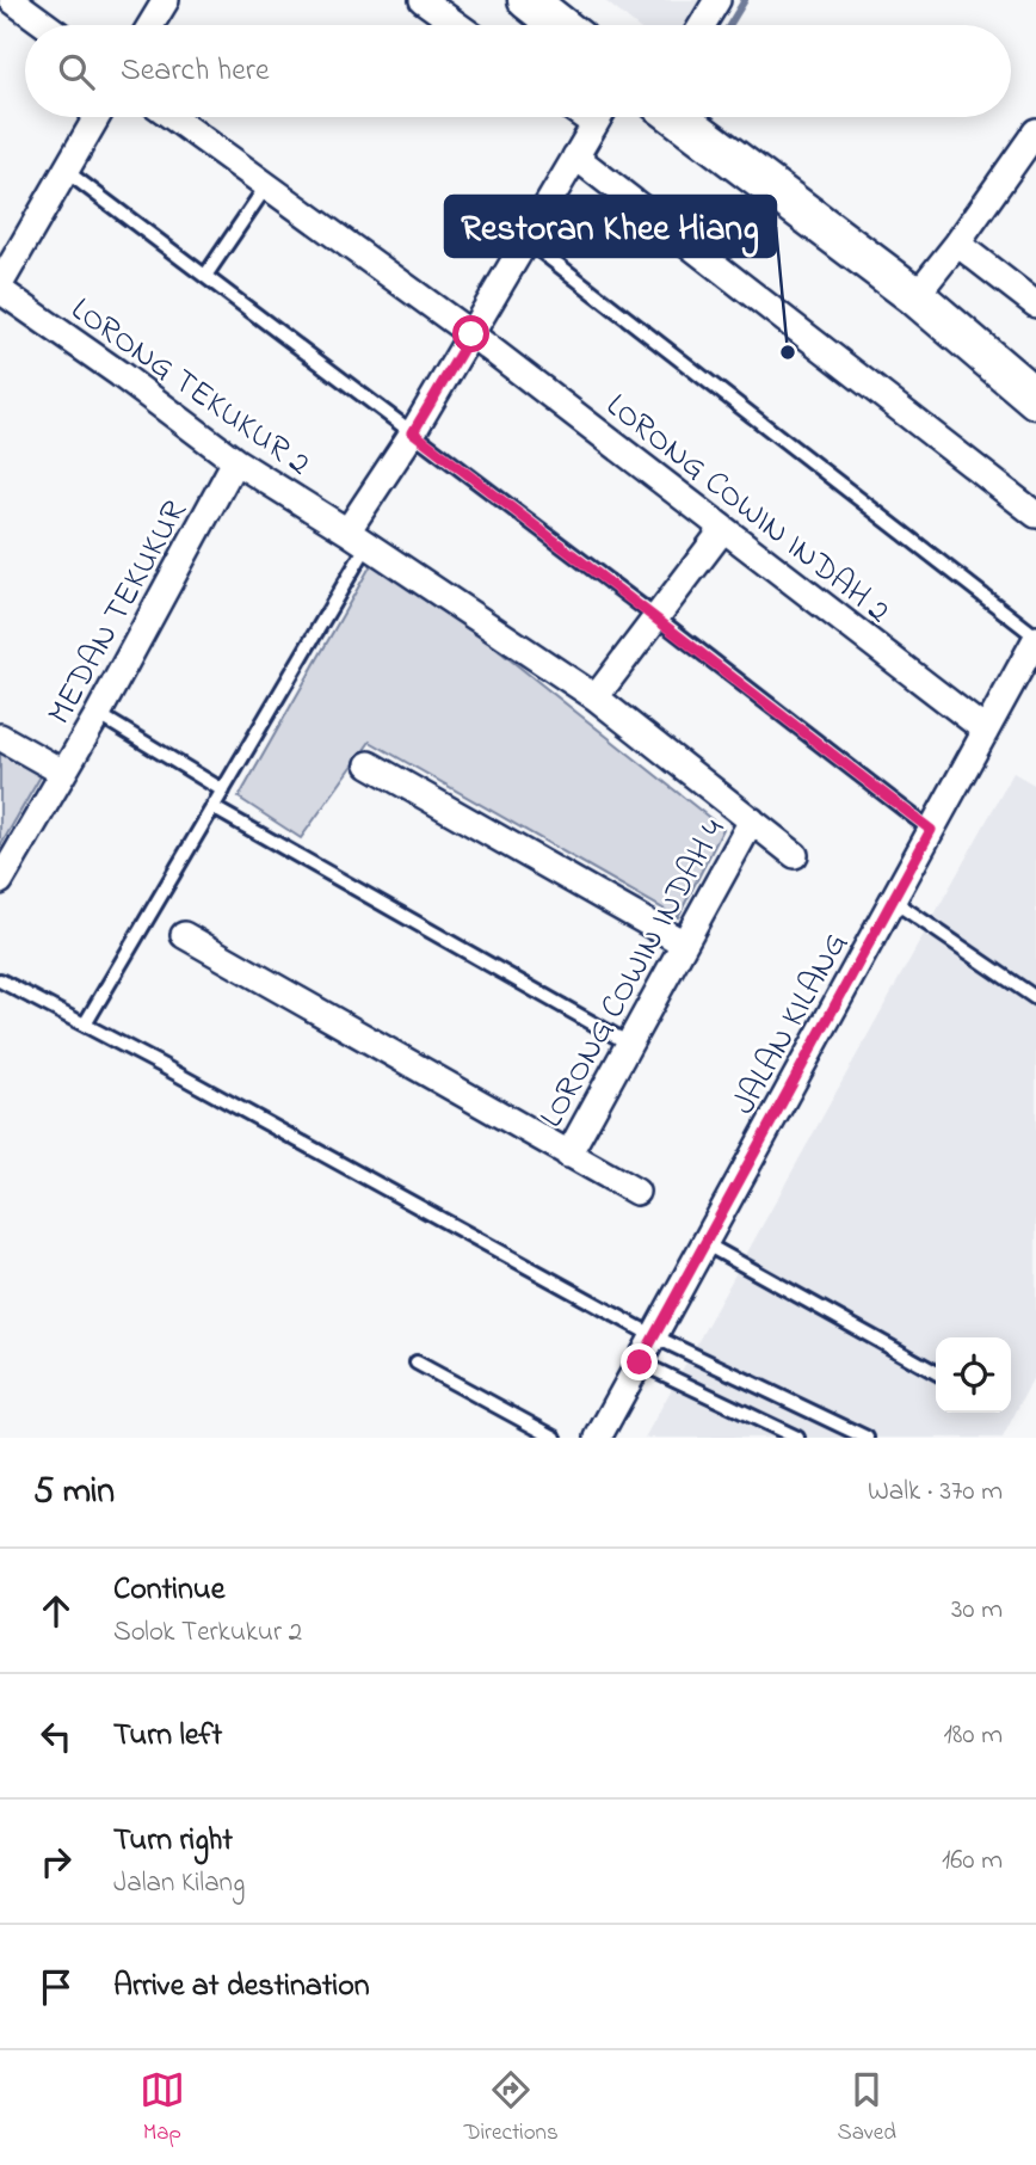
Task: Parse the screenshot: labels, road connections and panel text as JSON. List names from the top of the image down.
{
  "streets": {
    "street": [
      "LORONG TEKUKUR 2",
      "LORONG COWIN INDAH 2",
      "MEDAN TEKUKUR",
      "LORONG COWIN INDAH 4",
      "JALAN KILANG"
    ]
  },
  "crossings": [
    ["LORONG TEKUKUR 2", "MEDAN TEKUKUR"],
    ["LORONG TEKUKUR 2", "LORONG COWIN INDAH 4"],
    ["LORONG COWIN INDAH 2", "JALAN KILANG"]
  ],
  "places": ["Restoran Khee Hiang"],
  "page": {
    "search": "Search here",
    "heading": ["5 min", "Walk · 370 m"],
    "list": [
      ["Continue", "Solok Terkukur 2", "30 m"],
      ["Turn left", "180 m"],
      ["Turn right", "Jalan Kilang", "160 m"],
      "Arrive at destination"
    ],
    "nav": ["Map", "Directions", "Saved"]
  }
}
